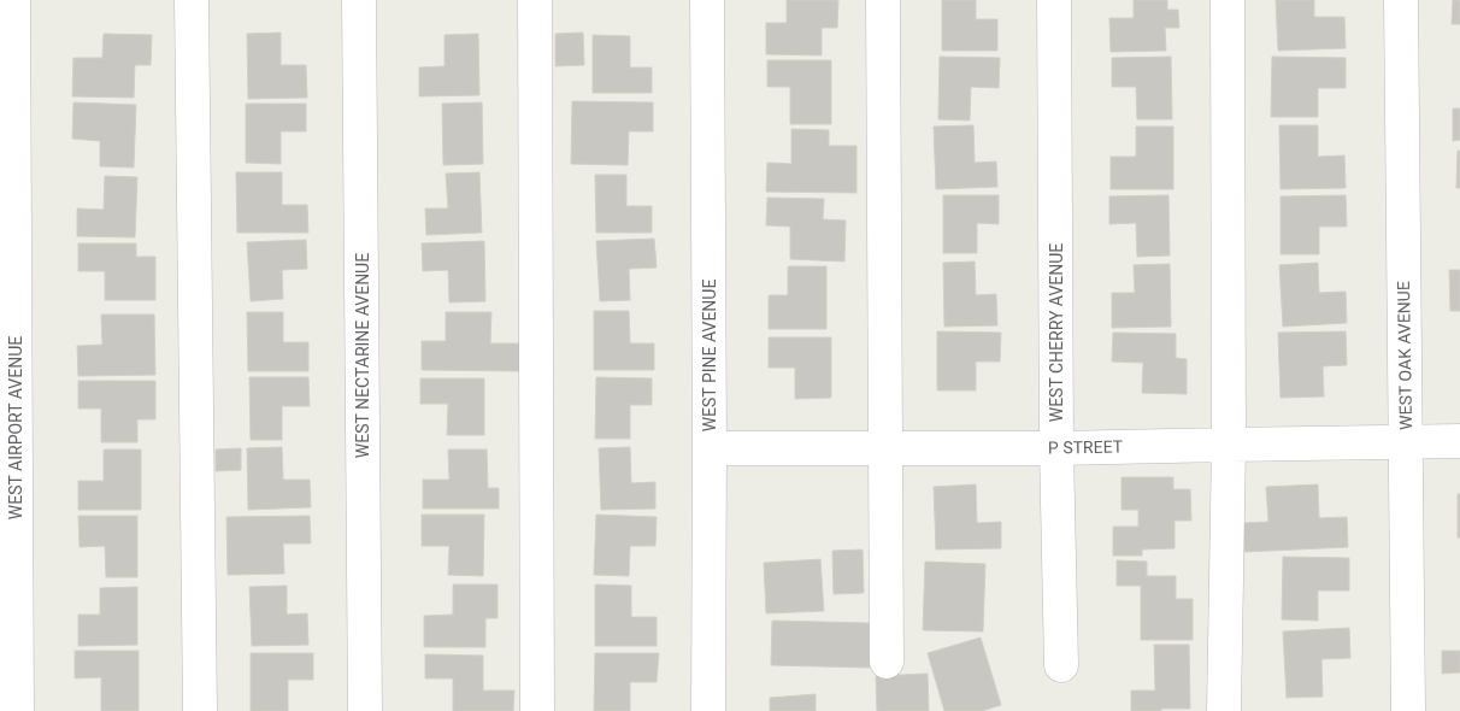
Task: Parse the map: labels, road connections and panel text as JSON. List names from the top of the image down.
{
  "streets": {
    "street": [
      "WEST CHERRY AVENUE",
      "WEST NECTARINE AVENUE",
      "WEST PINE AVENUE",
      "WEST OAK AVENUE",
      "WEST AIRPORT AVENUE",
      "P STREET"
    ]
  },
  "crossings": [
    ["WEST CHERRY AVENUE", "P STREET"],
    ["WEST PINE AVENUE", "P STREET"],
    ["WEST OAK AVENUE", "P STREET"]
  ]
}
